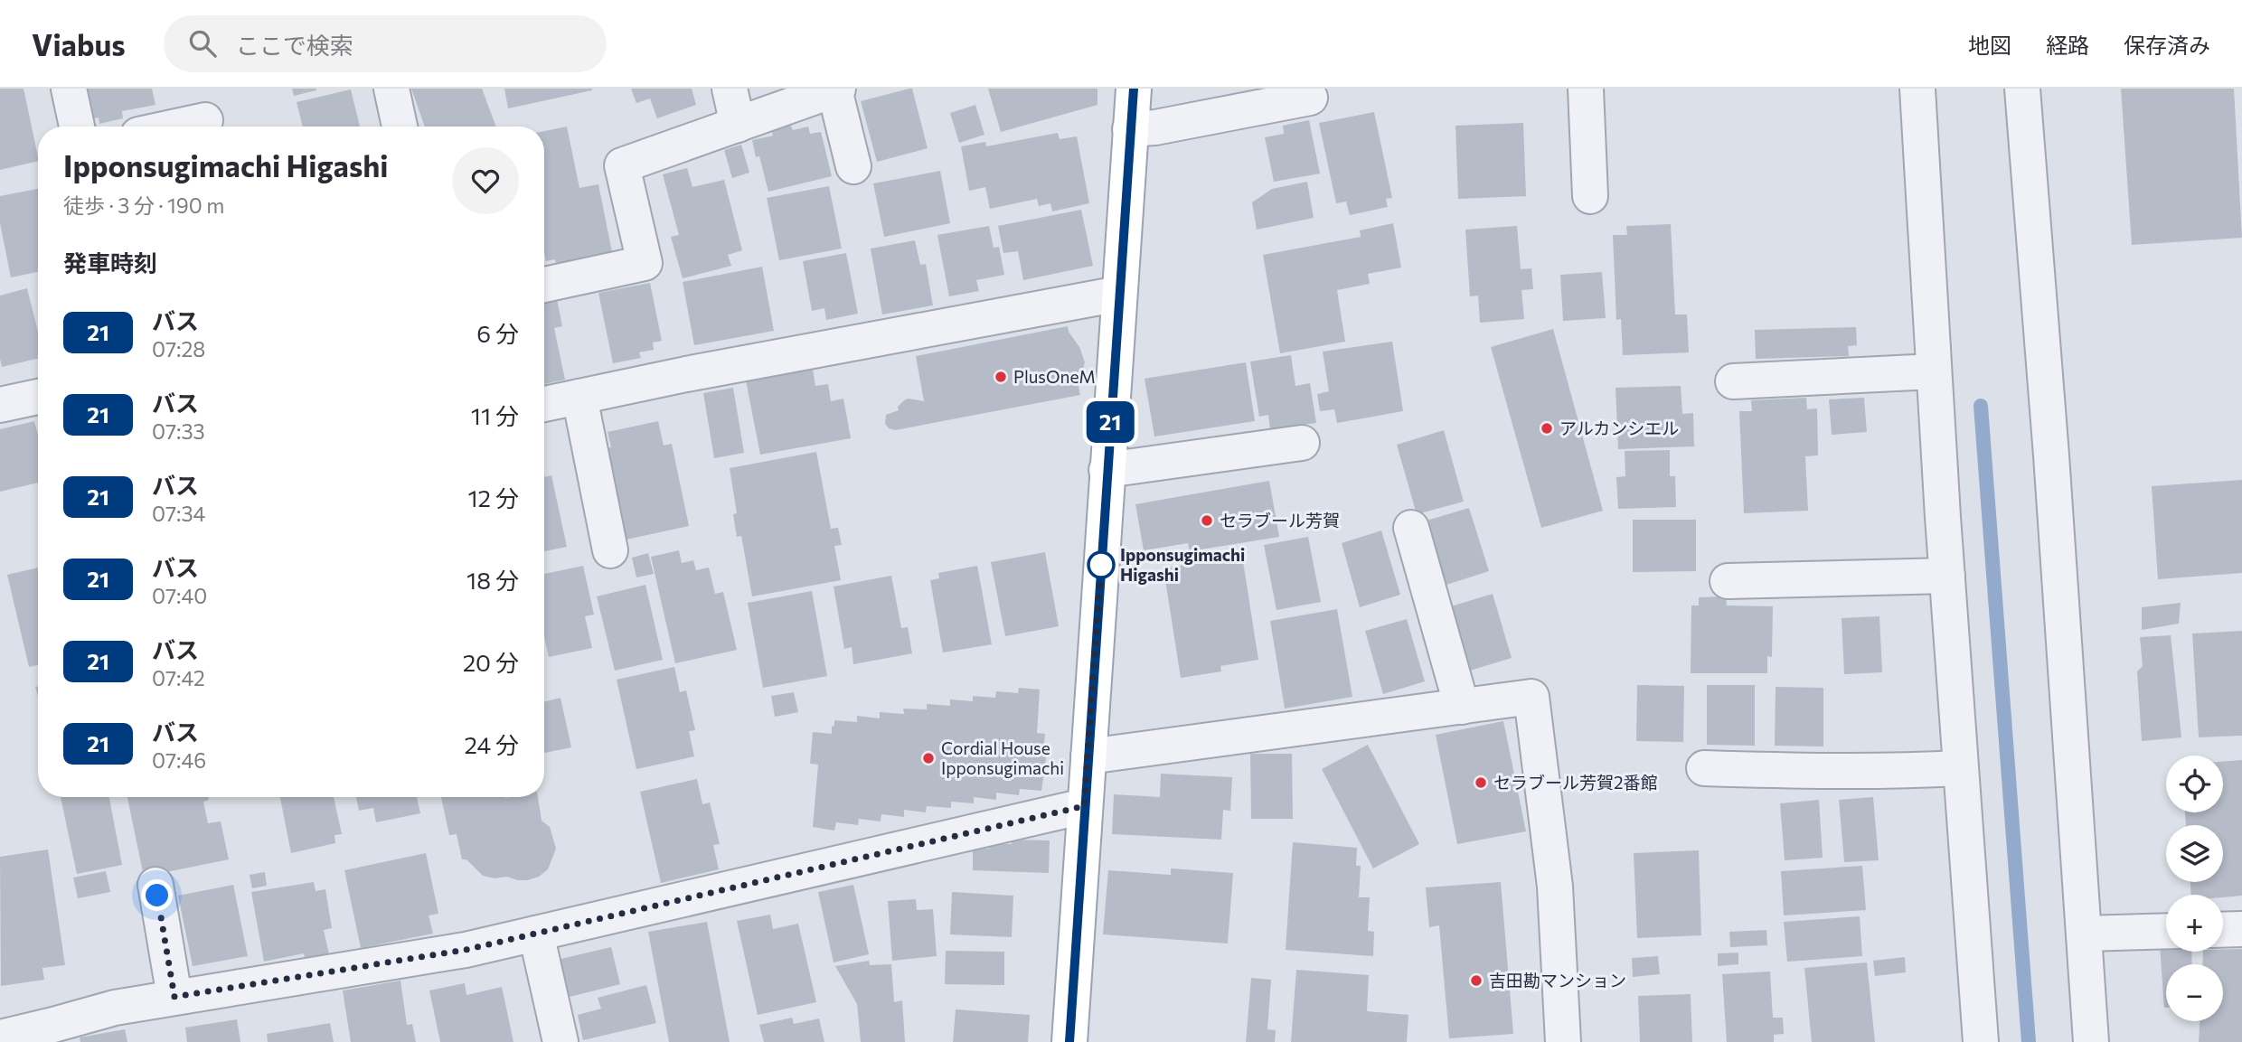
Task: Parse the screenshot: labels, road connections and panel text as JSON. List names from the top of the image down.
{
  "places": [
    "PlusOneM",
    "アルカンシエル",
    "セラブール芳賀",
    "Ipponsugimachi Higashi",
    "Cordial House Ipponsugimachi",
    "セラブール芳賀2番館",
    "吉田勘マンション"
  ],
  "lines": ["bus line 21"],
  "page": {
    "header": "Viabus",
    "search": "ここで検索",
    "nav": ["地図", "経路", "保存済み"],
    "on_map": "21",
    "heading": [
      ["Ipponsugimachi Higashi", "徒歩 · 3 分 · 190 m"],
      "発車時刻"
    ],
    "list": [
      {
        "mark": "21",
        "name": "バス",
        "note": "07:28",
        "value": "6 分"
      },
      {
        "mark": "21",
        "name": "バス",
        "note": "07:33",
        "value": "11 分"
      },
      {
        "mark": "21",
        "name": "バス",
        "note": "07:34",
        "value": "12 分"
      },
      {
        "mark": "21",
        "name": "バス",
        "note": "07:40",
        "value": "18 分"
      },
      {
        "mark": "21",
        "name": "バス",
        "note": "07:42",
        "value": "20 分"
      },
      {
        "mark": "21",
        "name": "バス",
        "note": "07:46",
        "value": "24 分"
      }
    ],
    "map_buttons": ["+", "−"]
  }
}
